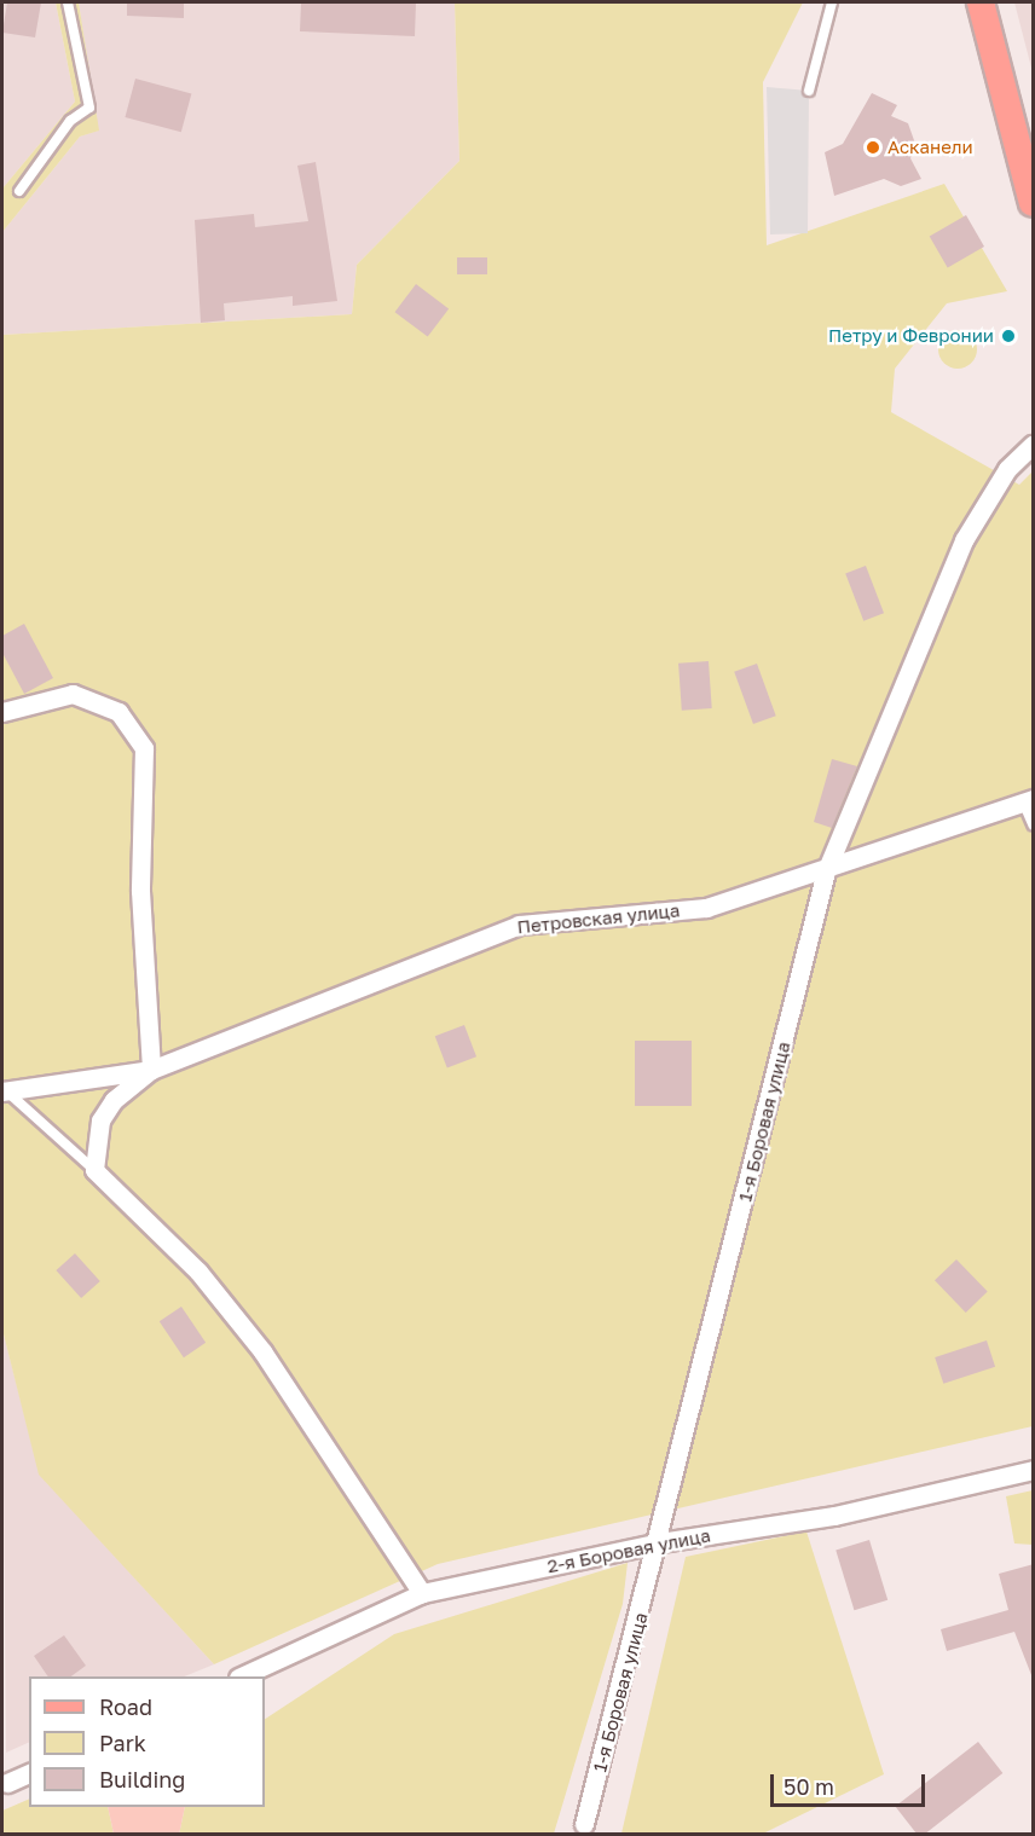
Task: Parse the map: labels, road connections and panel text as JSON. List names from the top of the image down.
{
  "streets": {
    "street": ["Петровская улица", "1-я Боровая улица", "2-я Боровая улица"]
  },
  "crossings": [
    ["Петровская улица", "1-я Боровая улица"],
    ["1-я Боровая улица", "2-я Боровая улица"]
  ],
  "places": ["Асканели", "Петру и Февронии"],
  "legend": ["Road", "Park", "Building"],
  "scale_bar": "50 m"
}
